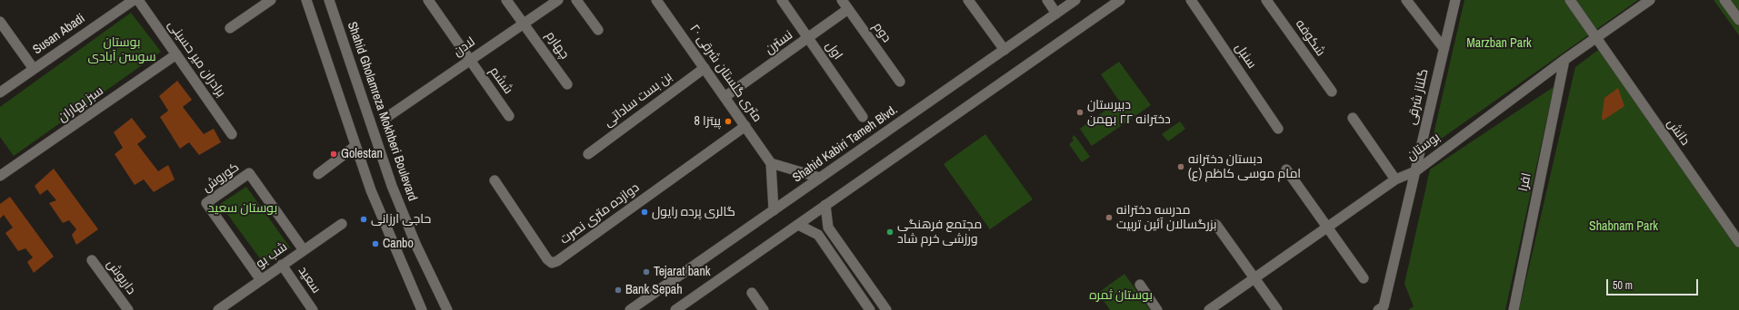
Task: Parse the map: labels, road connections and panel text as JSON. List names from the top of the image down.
{
  "streets": {
    "street": [
      "دوم",
      "Susan Abadi",
      "شکوفه",
      "نسترن",
      "چهارم",
      "لادن",
      "اول",
      "سنبل",
      "برادران میر حسینی",
      "۲۰ متری گلستان شرقی",
      "ششم",
      "گلناز شرقی",
      "بن بست ساداتی",
      "سبز بهاران",
      "Shahid Gholamreza Mokhberi Boulevard",
      "دانش",
      "Shahid Kabiri Tameh Blvd.",
      "بوستان",
      "کوروش",
      "افرا",
      "دوازده متری نصرت",
      "شب بو",
      "داریوش",
      "سعید"
    ]
  },
  "crossings": [
    ["دوم", "نسترن"],
    ["نسترن", "اول"],
    ["نسترن", "۲۰ متری گلستان شرقی"],
    ["چهارم", "لادن"],
    ["لادن", "ششم"],
    ["برادران میر حسینی", "سبز بهاران"],
    ["۲۰ متری گلستان شرقی", "بن بست ساداتی"],
    ["۲۰ متری گلستان شرقی", "دوازده متری نصرت"],
    ["گلناز شرقی", "بوستان"],
    ["دانش", "بوستان"],
    ["بوستان", "افرا"],
    ["کوروش", "شب بو"],
    ["شب بو", "سعید"]
  ],
  "parks": [
    "بوستان سوسن آبادی",
    "Marzban Park",
    "بوستان سعید",
    "Shabnam Park",
    "بوستان ثمره"
  ],
  "places": [
    "دبیرستان دخترانه ۲۲ بهمن",
    "پیتزا 8",
    "Golestan",
    "دبستان دخترانه امام موسی کاظم (ع)",
    "گالری پرده رایول",
    "مدرسه دخترانه بزرگسالان آئین تربیت",
    "حاجی ارزانی",
    "مجتمع فرهنگی ورزشی خرم شاد",
    "Canbo",
    "Tejarat bank",
    "Bank Sepah"
  ],
  "scale_bar": "50 m"
}
